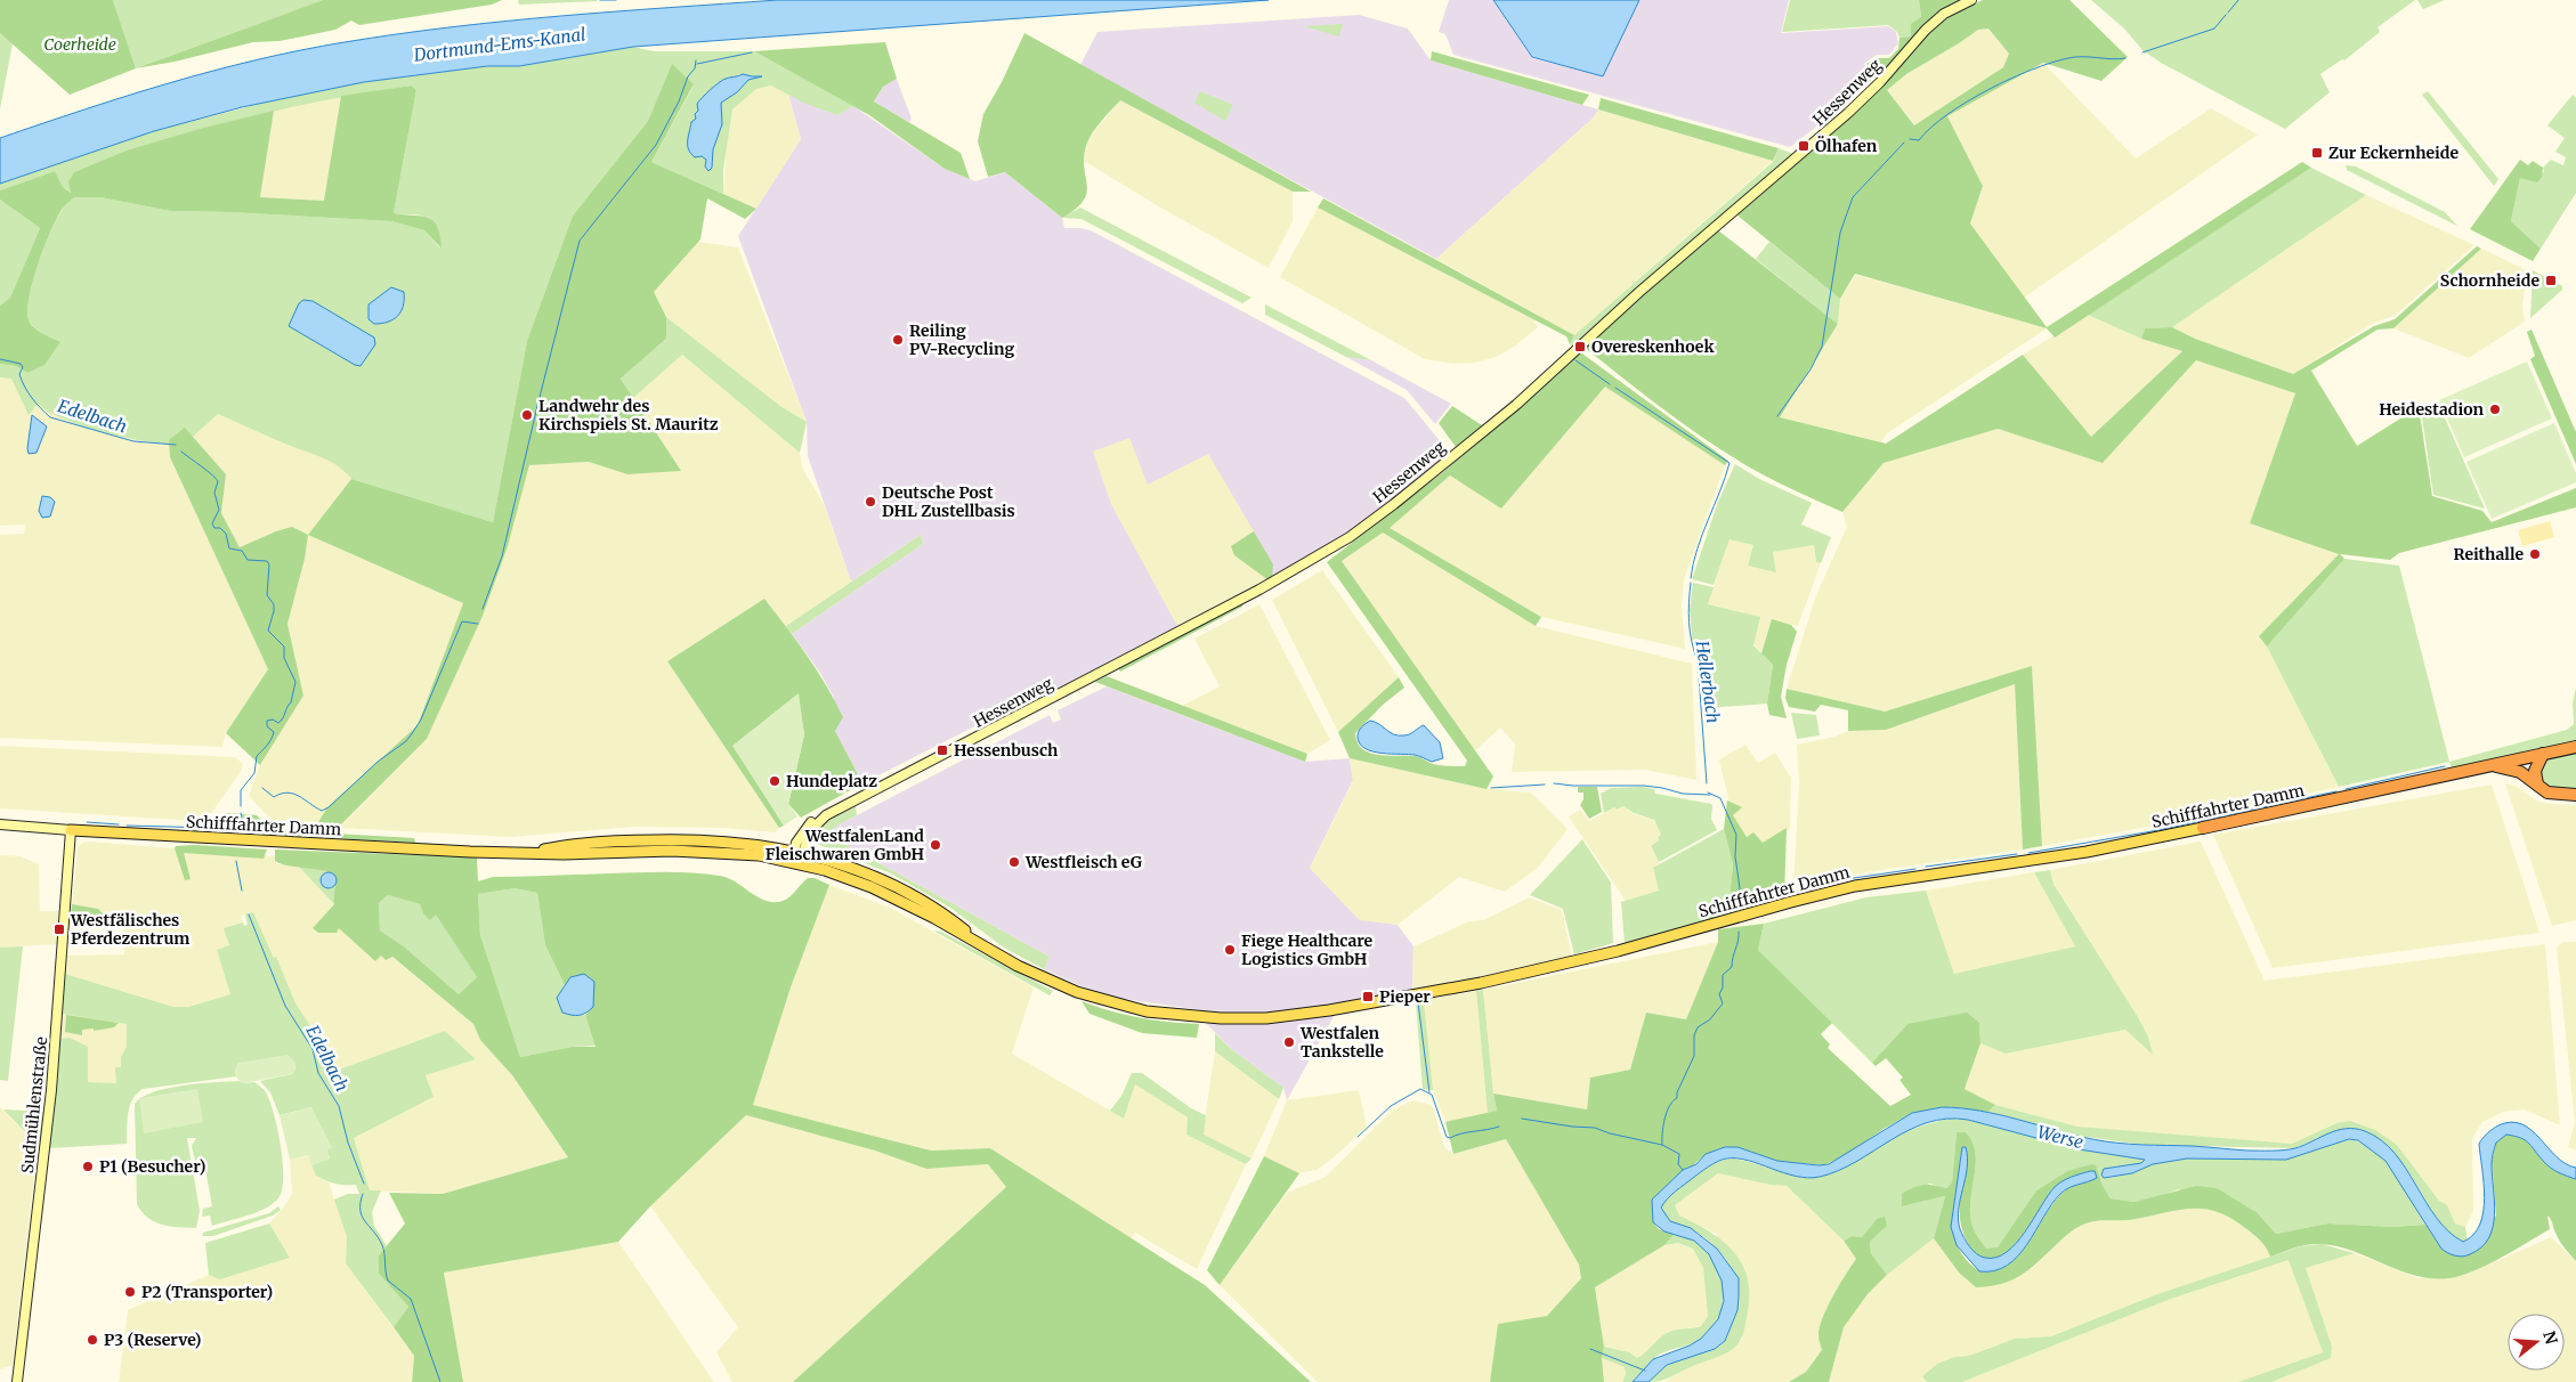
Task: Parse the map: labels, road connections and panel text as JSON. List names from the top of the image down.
{
  "streets": {
    "highway": ["Schifffahrter Damm"],
    "street": ["Hessenweg", "Sudmühlenstraße"]
  },
  "crossings": [
    ["Hessenweg", "Schifffahrter Damm"],
    ["Schifffahrter Damm", "Sudmühlenstraße"]
  ],
  "water": [
    "Dortmund-Ems-Kanal",
    "Edelbach",
    "Hellerbach",
    "Werse"
  ],
  "parks": ["Coerheide"],
  "places": {
    "transit": [
      "Ölhafen",
      "Zur Eckernheide",
      "Schornheide",
      "Overeskenhoek",
      "Hessenbusch",
      "Westfälisches Pferdezentrum",
      "Pieper"
    ],
    "other": [
      "Reiling PV-Recycling",
      "Heidestadion",
      "Landwehr des Kirchspiels St. Mauritz",
      "Deutsche Post DHL Zustellbasis",
      "Reithalle",
      "Hundeplatz",
      "WestfalenLand Fleischwaren GmbH",
      "Westfleisch eG",
      "Fiege Healthcare Logistics GmbH",
      "Westfalen Tankstelle",
      "P1 (Besucher)",
      "P2 (Transporter)",
      "P3 (Reserve)"
    ]
  },
  "north": "right"
}
